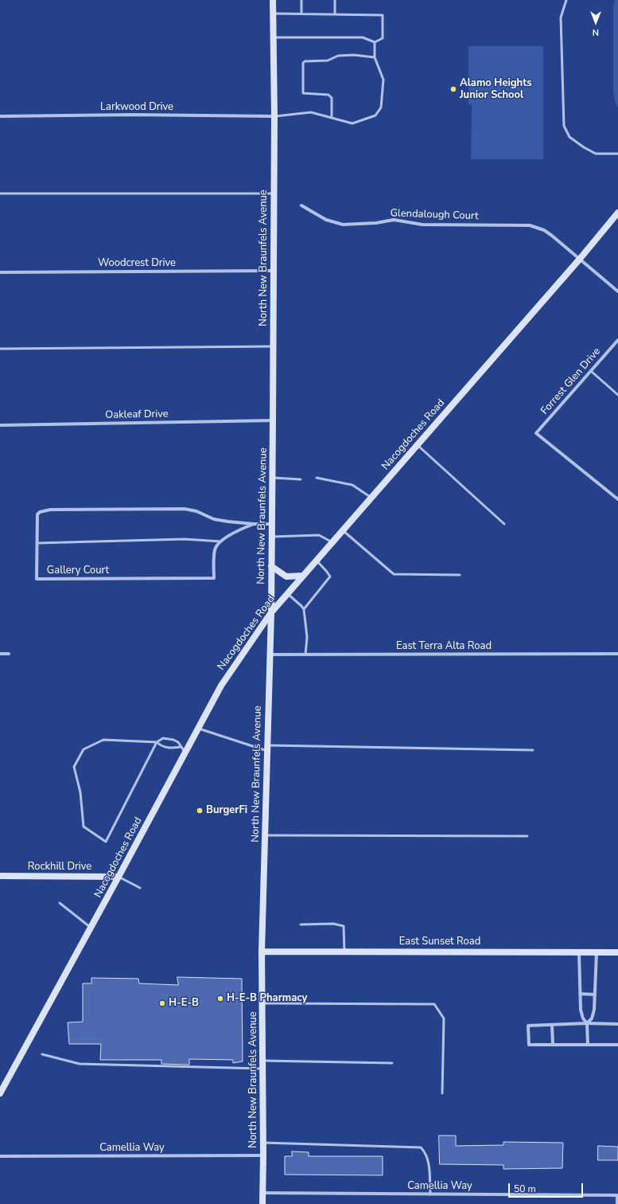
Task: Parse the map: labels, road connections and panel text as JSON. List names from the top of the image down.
{
  "streets": {
    "street": [
      "Larkwood Drive",
      "Glendalough Court",
      "North New Braunfels Avenue",
      "Woodcrest Drive",
      "Forrest Glen Drive",
      "Oakleaf Drive",
      "Nacogdoches Road",
      "Gallery Court",
      "East Terra Alta Road",
      "Rockhill Drive",
      "East Sunset Road",
      "Camellia Way"
    ]
  },
  "crossings": [
    ["Larkwood Drive", "North New Braunfels Avenue"],
    ["Glendalough Court", "Nacogdoches Road"],
    ["North New Braunfels Avenue", "Woodcrest Drive"],
    ["North New Braunfels Avenue", "Oakleaf Drive"],
    ["North New Braunfels Avenue", "Nacogdoches Road"],
    ["North New Braunfels Avenue", "Gallery Court"],
    ["North New Braunfels Avenue", "East Terra Alta Road"],
    ["North New Braunfels Avenue", "East Sunset Road"],
    ["North New Braunfels Avenue", "Camellia Way"],
    ["Nacogdoches Road", "Rockhill Drive"]
  ],
  "places": [
    "Alamo Heights Junior School",
    "BurgerFi",
    "H-E-B Pharmacy",
    "H-E-B"
  ],
  "scale_bar": "50 m",
  "north": "bottom"
}
